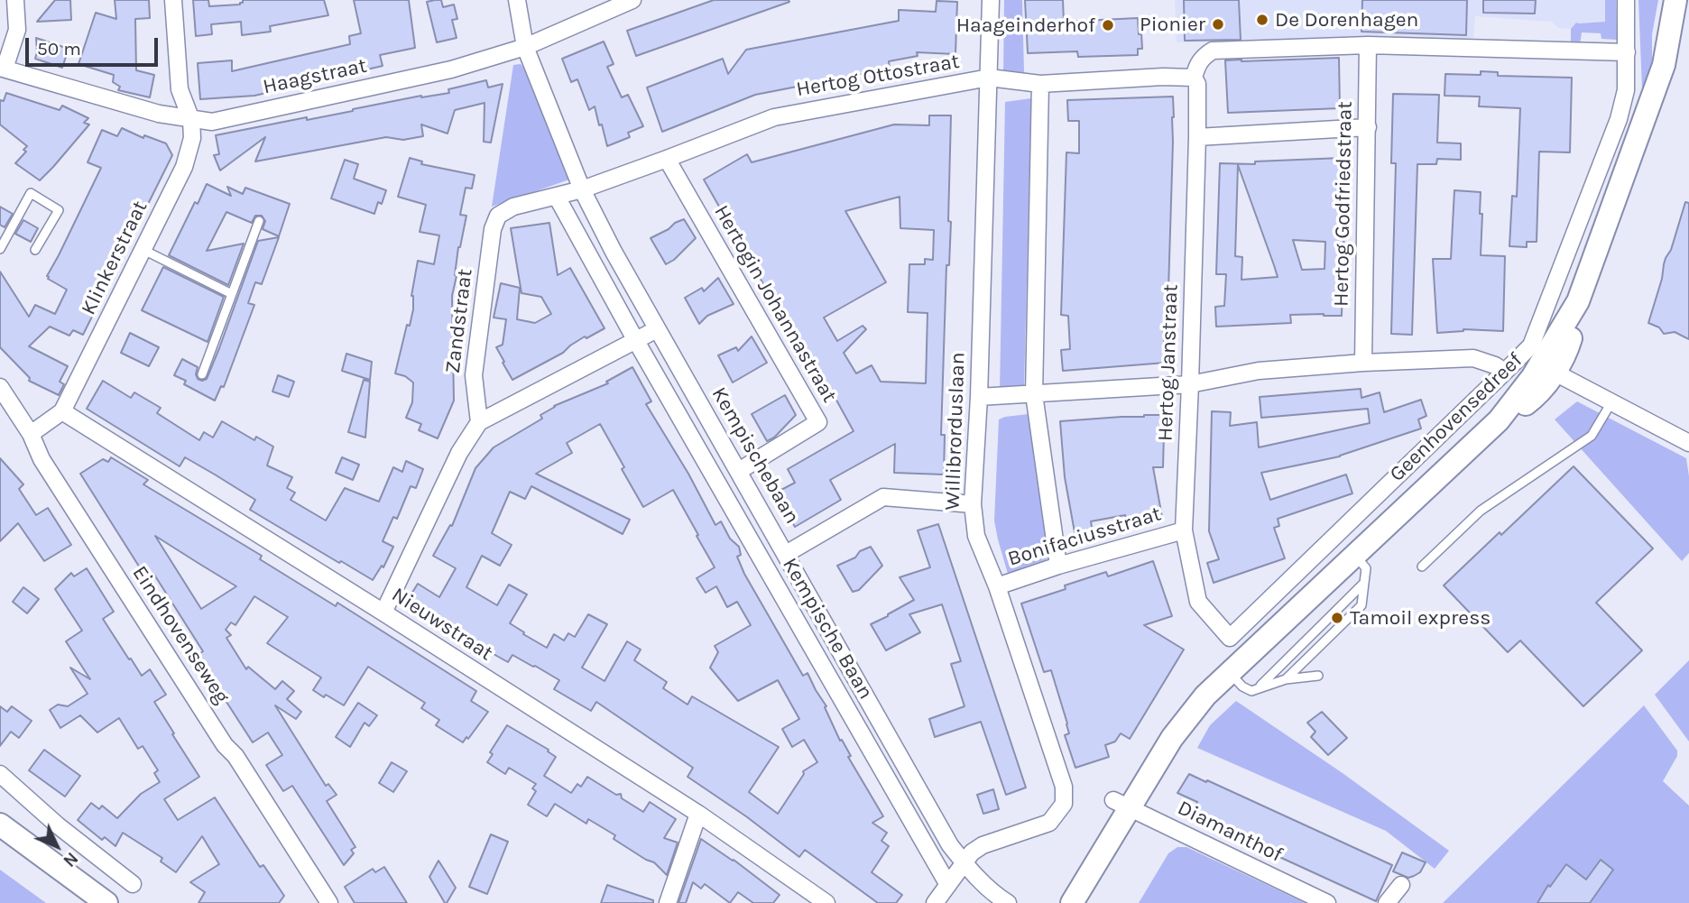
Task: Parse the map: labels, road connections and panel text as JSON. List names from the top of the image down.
{
  "streets": {
    "street": [
      "Hertog Ottostraat",
      "Haagstraat",
      "Hertog Godfriedstraat",
      "Klinkerstraat",
      "Hertogin Johannastraat",
      "Zandstraat",
      "Hertog Janstraat",
      "Geenhovensedreef",
      "Willibrorduslaan",
      "Kempischebaan",
      "Bonifaciusstraat",
      "Nieuwstraat",
      "Kempische Baan",
      "Eindhovenseweg",
      "Diamanthof"
    ]
  },
  "crossings": [
    ["Hertog Ottostraat", "Hertogin Johannastraat"],
    ["Hertog Ottostraat", "Zandstraat"],
    ["Hertog Ottostraat", "Hertog Janstraat"],
    ["Hertog Ottostraat", "Willibrorduslaan"],
    ["Hertog Ottostraat", "Kempischebaan"],
    ["Haagstraat", "Klinkerstraat"],
    ["Haagstraat", "Kempischebaan"],
    ["Klinkerstraat", "Nieuwstraat"],
    ["Hertogin Johannastraat", "Kempischebaan"],
    ["Zandstraat", "Kempischebaan"],
    ["Zandstraat", "Kempische Baan"],
    ["Hertog Janstraat", "Geenhovensedreef"],
    ["Hertog Janstraat", "Bonifaciusstraat"],
    ["Geenhovensedreef", "Diamanthof"],
    ["Willibrorduslaan", "Kempischebaan"],
    ["Willibrorduslaan", "Bonifaciusstraat"]
  ],
  "places": [
    "De Dorenhagen",
    "Pionier",
    "Haageinderhof",
    "Tamoil express"
  ],
  "scale_bar": "50 m",
  "north": "bottom right"
}
